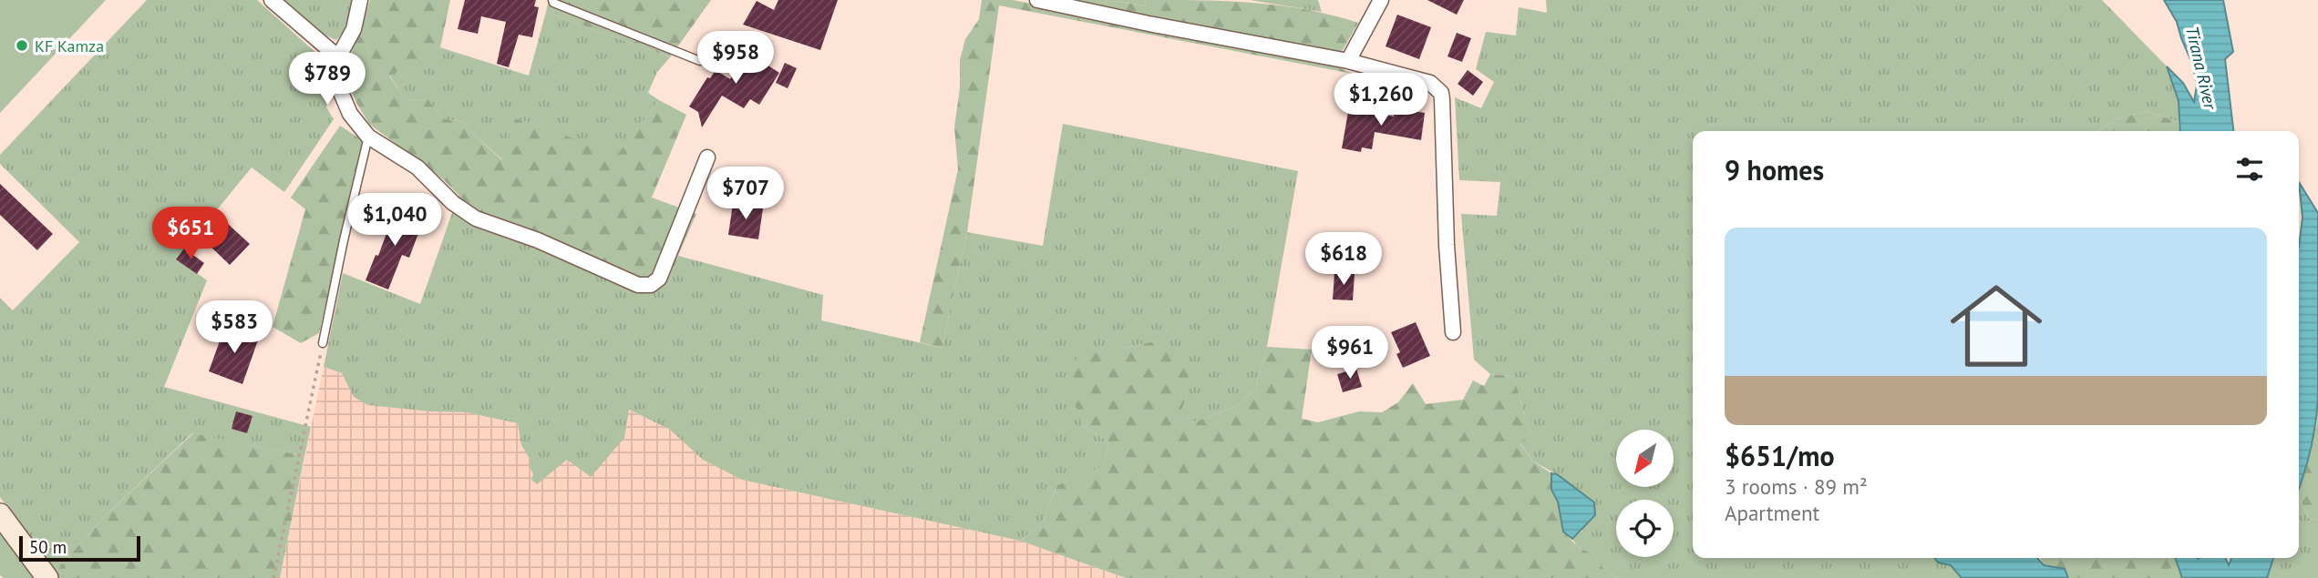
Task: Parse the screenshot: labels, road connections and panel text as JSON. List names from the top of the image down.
{
  "water": ["Tirana River"],
  "places": ["KF Kamza"],
  "scale_bar": "50 m",
  "north": "bottom left",
  "page": {
    "price": [
      "$958",
      "$789",
      "$1,260",
      "$707",
      "$1,040",
      "$651",
      "$618",
      "$583",
      "$961"
    ],
    "heading": "9 homes",
    "list": [
      {
        "name": "$651/mo",
        "note": "3 rooms · 89 m² · Apartment"
      }
    ],
    "scale": "50 m"
  }
}
